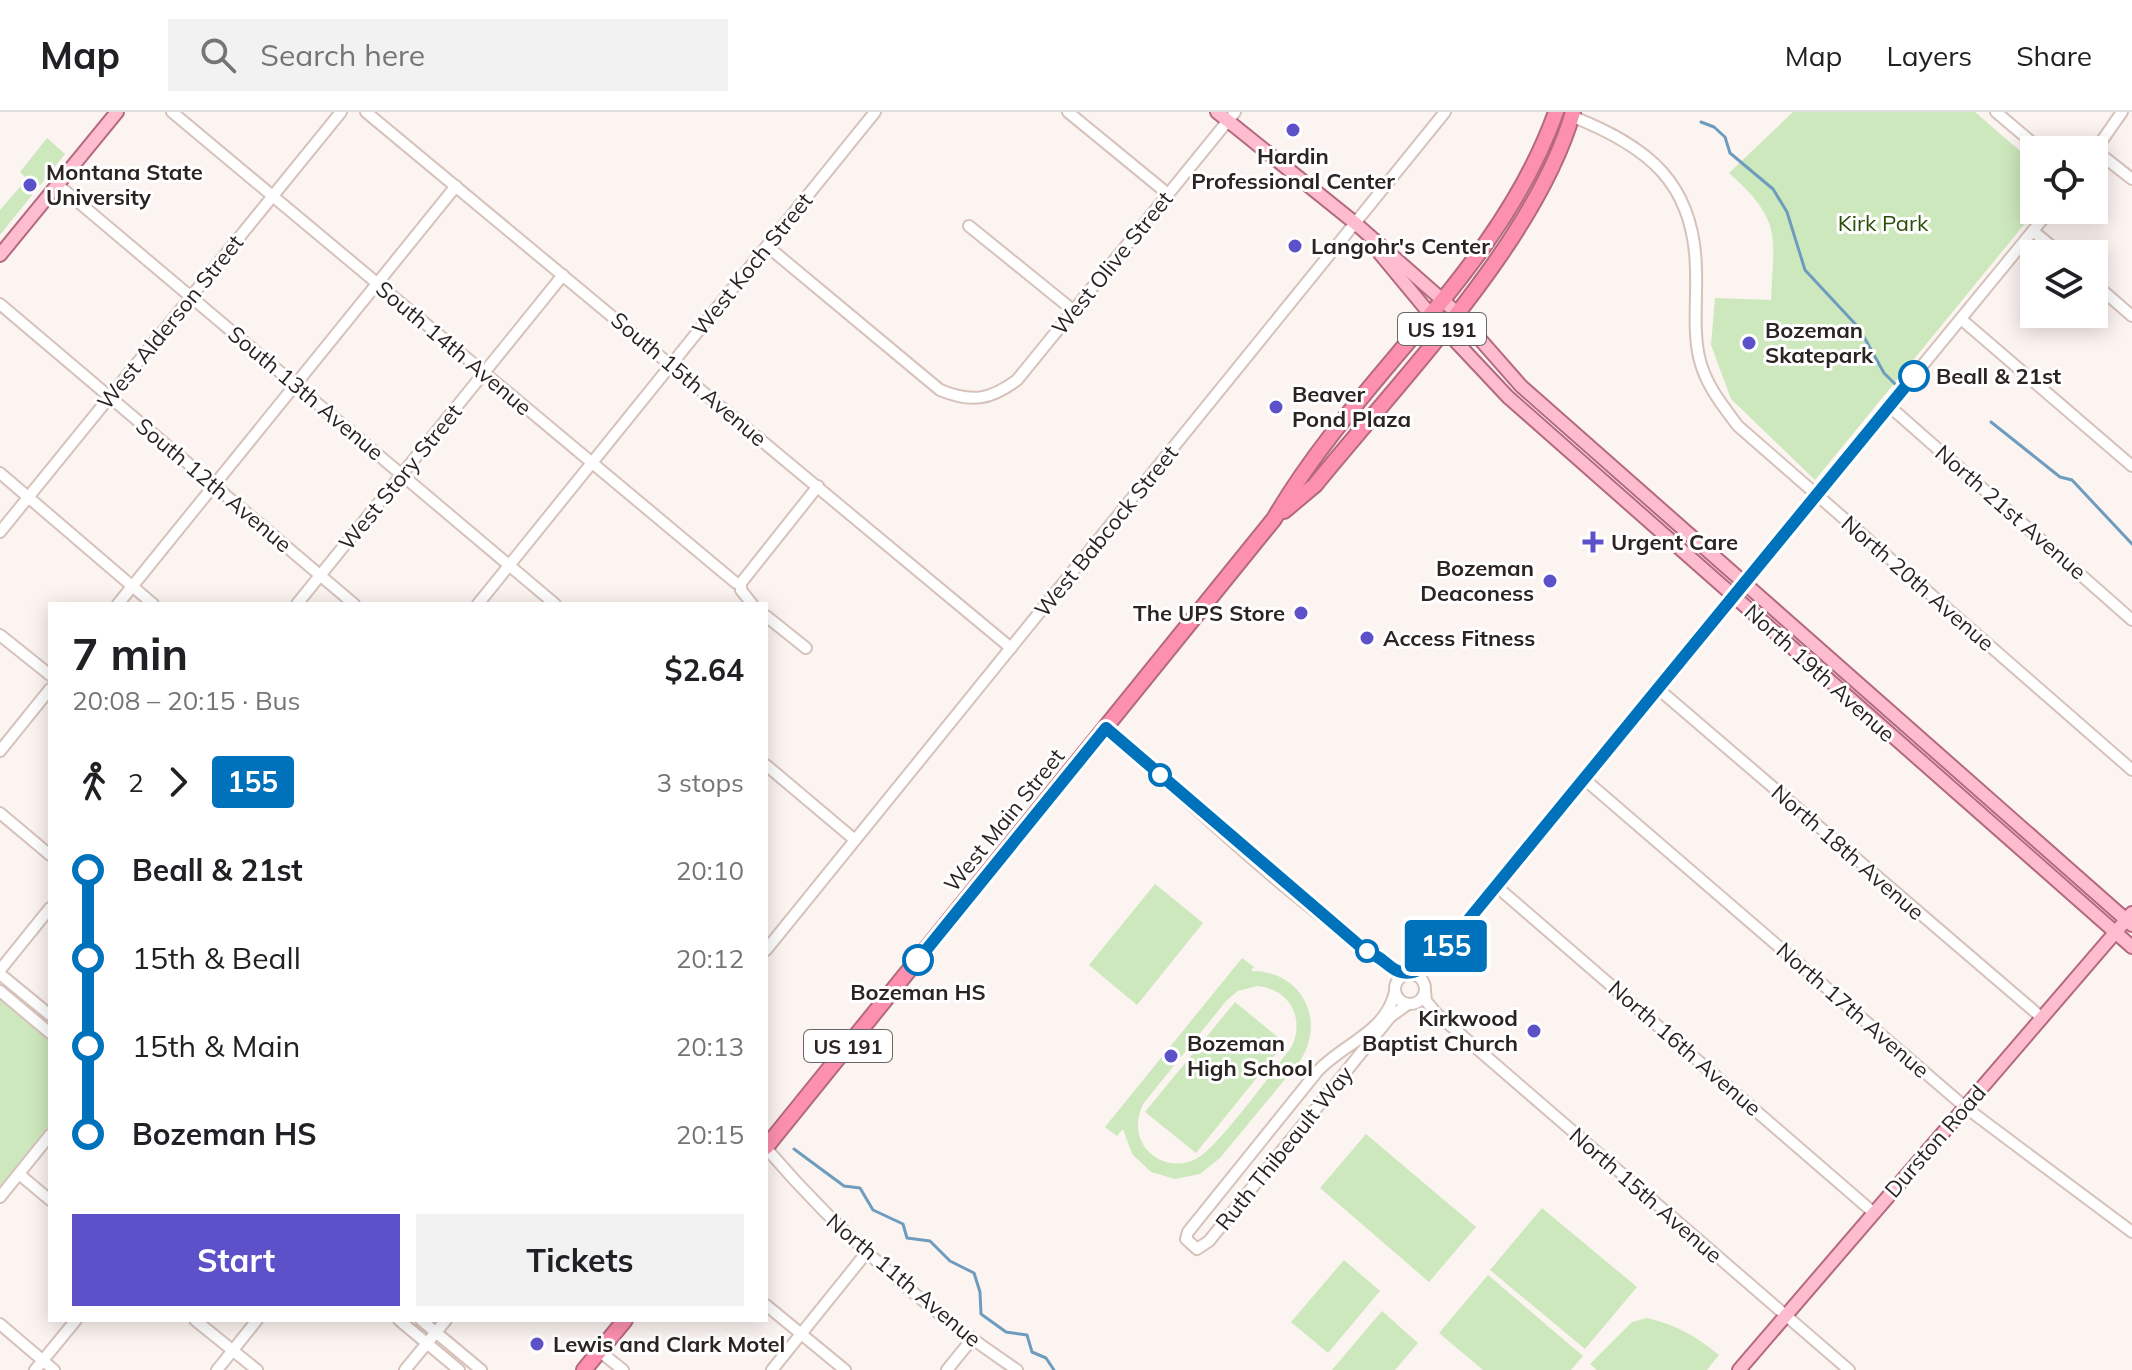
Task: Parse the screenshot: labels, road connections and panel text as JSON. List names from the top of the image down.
{
  "streets": {
    "highway": ["US 191", "West Main Street"],
    "main road": ["North 19th Avenue", "Durston Road"],
    "street": [
      "West Olive Street",
      "West Koch Street",
      "West Alderson Street",
      "South 14th Avenue",
      "South 15th Avenue",
      "South 13th Avenue",
      "West Story Street",
      "South 12th Avenue",
      "North 21st Avenue",
      "West Babcock Street",
      "North 20th Avenue",
      "North 18th Avenue",
      "North 17th Avenue",
      "North 16th Avenue",
      "Ruth Thibeault Way",
      "North 15th Avenue",
      "North 11th Avenue"
    ]
  },
  "crossings": [
    ["West Olive Street", "West Koch Street"],
    ["West Koch Street", "South 14th Avenue"],
    ["West Koch Street", "South 15th Avenue"],
    ["West Koch Street", "South 13th Avenue"],
    ["West Alderson Street", "South 14th Avenue"],
    ["West Alderson Street", "South 13th Avenue"],
    ["West Alderson Street", "South 12th Avenue"],
    ["South 14th Avenue", "West Story Street"],
    ["South 15th Avenue", "West Story Street"],
    ["South 15th Avenue", "West Babcock Street"],
    ["South 13th Avenue", "West Story Street"],
    ["West Story Street", "South 12th Avenue"],
    ["West Babcock Street", "North 19th Avenue"],
    ["North 20th Avenue", "West Main Street"],
    ["North 19th Avenue", "West Main Street"],
    ["North 19th Avenue", "Durston Road"],
    ["North 18th Avenue", "Durston Road"],
    ["North 17th Avenue", "Durston Road"],
    ["North 16th Avenue", "Durston Road"],
    ["Durston Road", "North 15th Avenue"],
    ["Ruth Thibeault Way", "North 15th Avenue"]
  ],
  "parks": ["Kirk Park"],
  "places": {
    "other": [
      "Hardin Professional Center",
      "Montana State University",
      "Langohr's Center",
      "Bozeman Skatepark",
      "Beall & 21st",
      "Beaver Pond Plaza",
      "Bozeman Deaconess",
      "The UPS Store",
      "Access Fitness",
      "Bozeman HS",
      "Kirkwood Baptist Church",
      "Bozeman High School",
      "Lewis and Clark Motel"
    ],
    "health": ["Urgent Care"]
  },
  "lines": ["bus line 155"],
  "page": {
    "header": "Map",
    "search": "Search here",
    "nav": ["Map", "Layers", "Share"],
    "on_map": "155",
    "heading": ["7 min", "20:08 – 20:15 · Bus", "$2.64"],
    "legs": ["2", "155", "3 stops"],
    "list": [
      {
        "name": "Beall & 21st",
        "value": "20:10"
      },
      {
        "name": "15th & Beall",
        "value": "20:12"
      },
      {
        "name": "15th & Main",
        "value": "20:13"
      },
      {
        "name": "Bozeman HS",
        "value": "20:15"
      }
    ],
    "buttons": ["Start", "Tickets"]
  }
}
